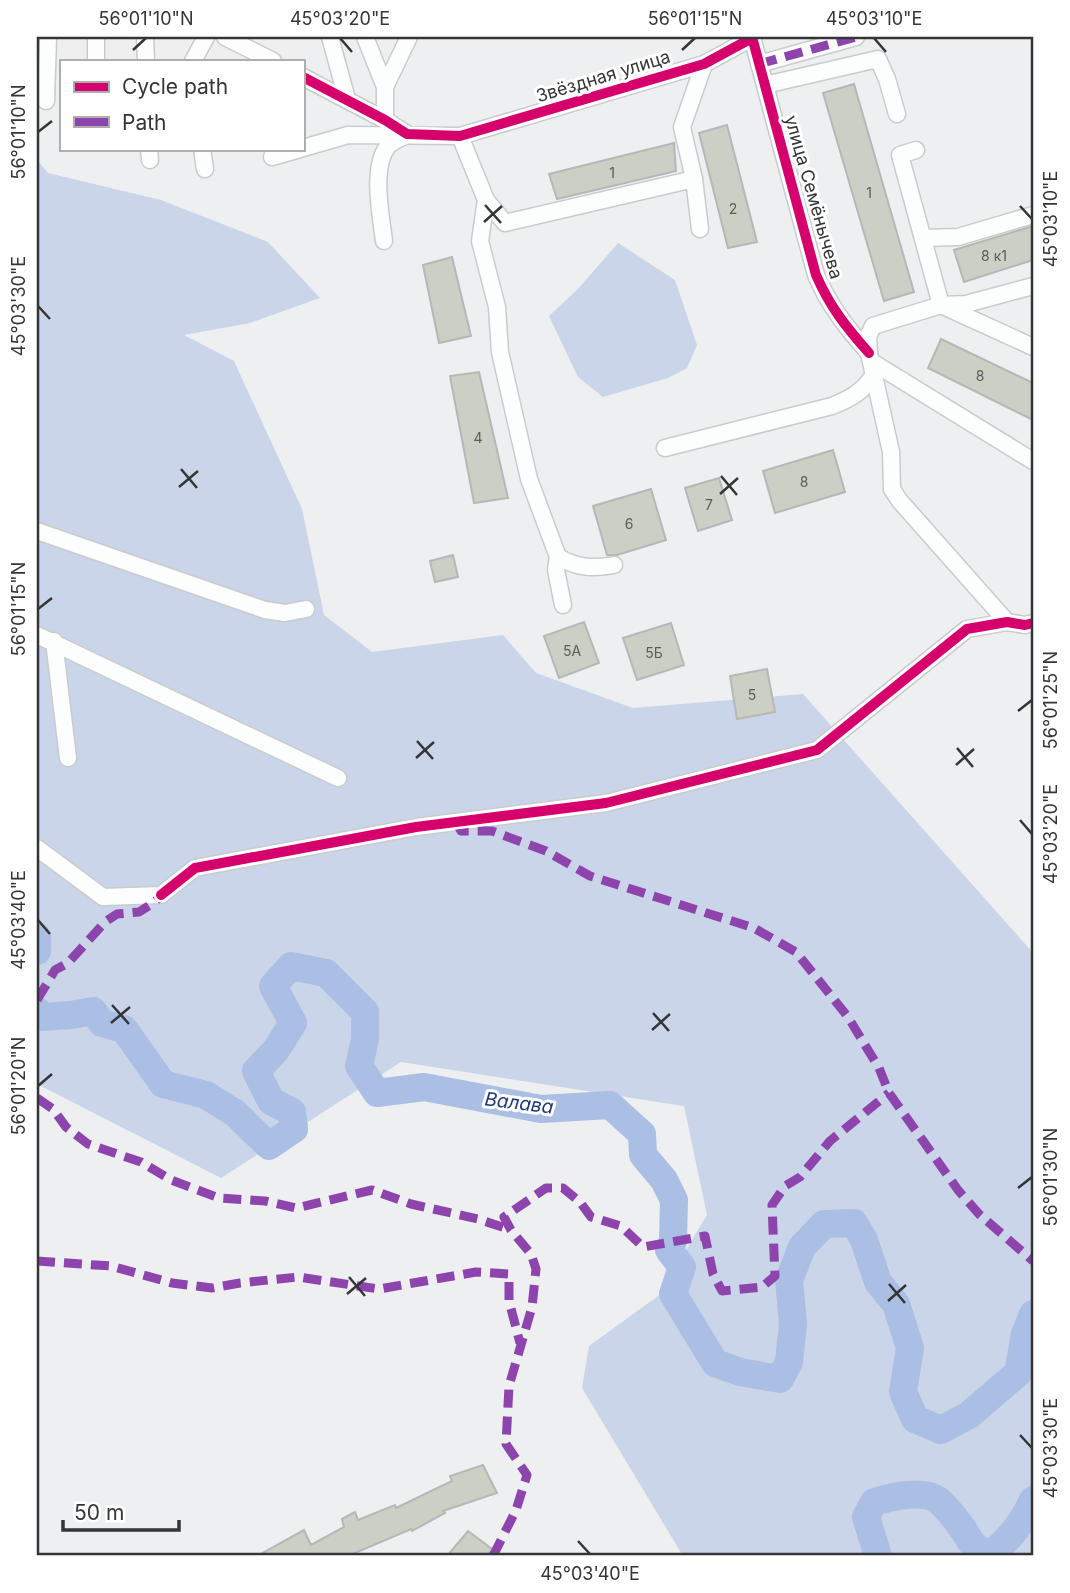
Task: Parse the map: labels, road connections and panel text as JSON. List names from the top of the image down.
{
  "streets": {
    "street": ["Звёздная улица", "улица Семёнычева"]
  },
  "crossings": [
    ["Звёздная улица", "улица Семёнычева"]
  ],
  "water": ["Валава"],
  "house_numbers": [
    "1",
    "1",
    "2",
    "8 к1",
    "8",
    "4",
    "8",
    "7",
    "6",
    "5А",
    "5Б",
    "5"
  ],
  "legend": ["Cycle path", "Path"],
  "scale_bar": "50 m",
  "coordinates": [
    "56°01'10\"N",
    "45°03'20\"E",
    "56°01'15\"N",
    "45°03'10\"E",
    "45°03'30\"E",
    "56°01'25\"N",
    "45°03'40\"E",
    "56°01'20\"N",
    "56°01'30\"N"
  ]
}
